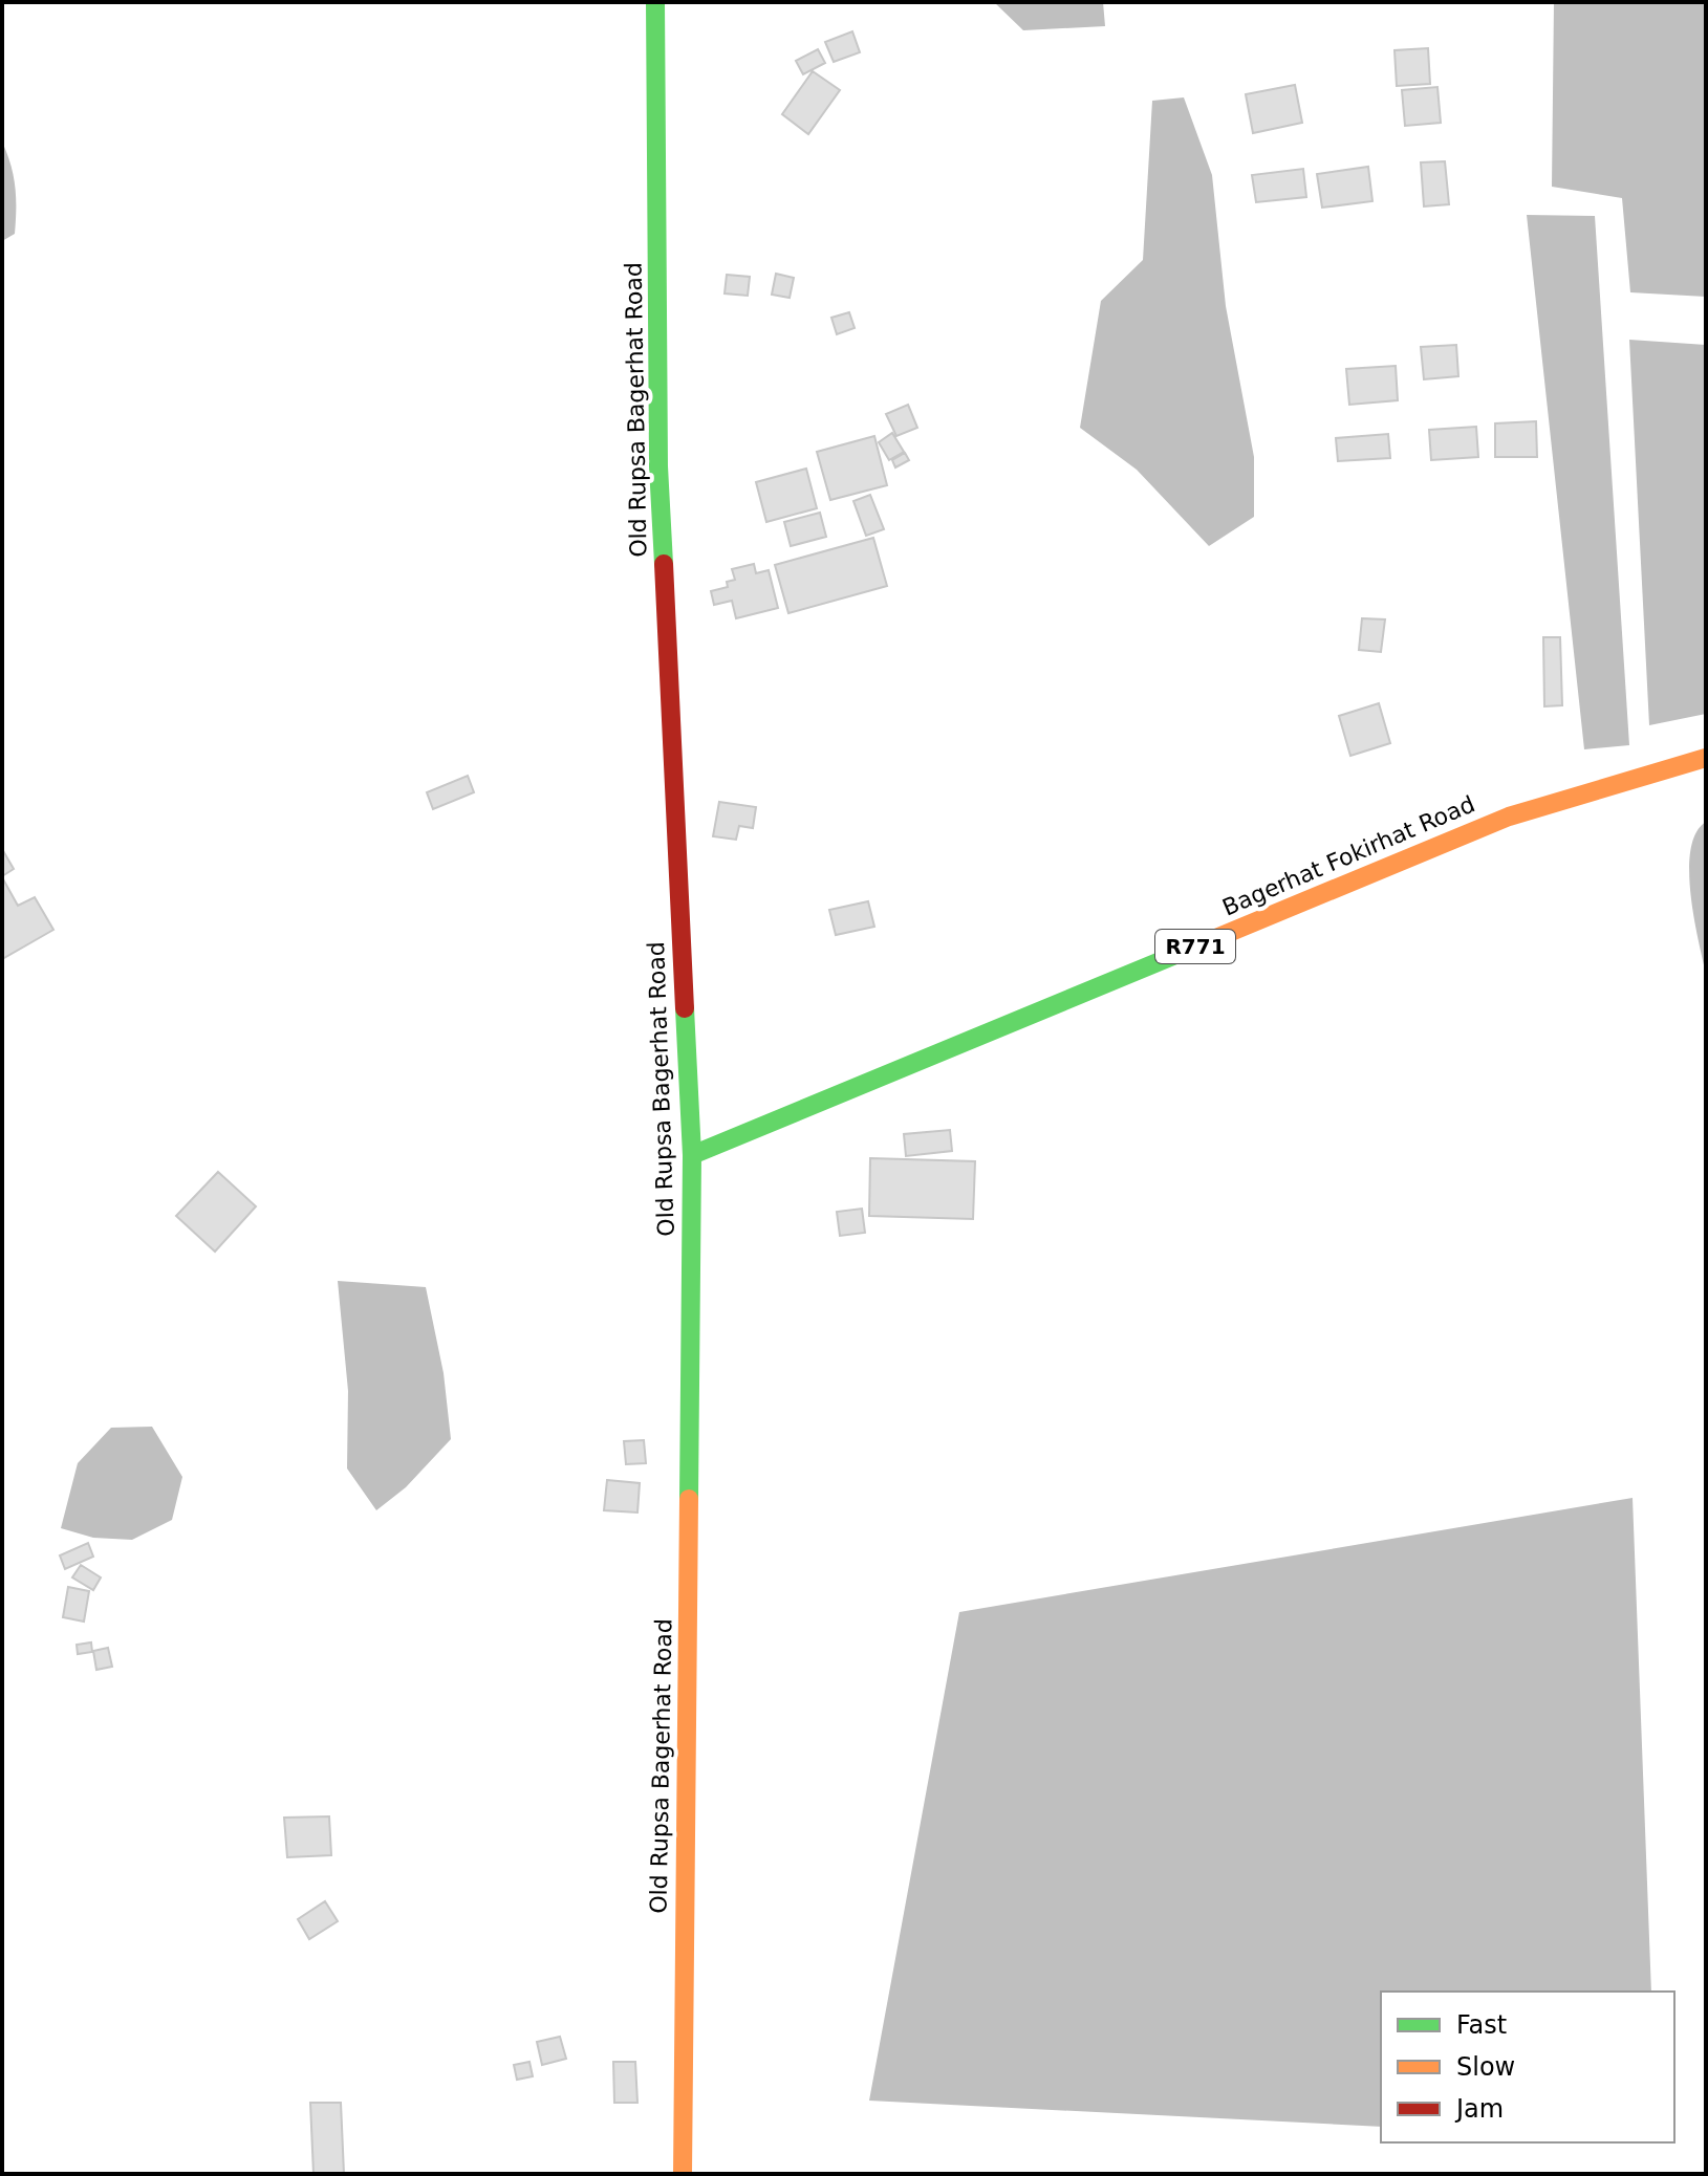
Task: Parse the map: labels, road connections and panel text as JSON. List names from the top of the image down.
{
  "streets": {
    "street": ["Old Rupsa Bagerhat Road", "Bagerhat Fokirhat Road", "R771"]
  },
  "crossings": [
    ["Old Rupsa Bagerhat Road", "Bagerhat Fokirhat Road"]
  ],
  "legend": ["Fast", "Slow", "Jam"]
}
